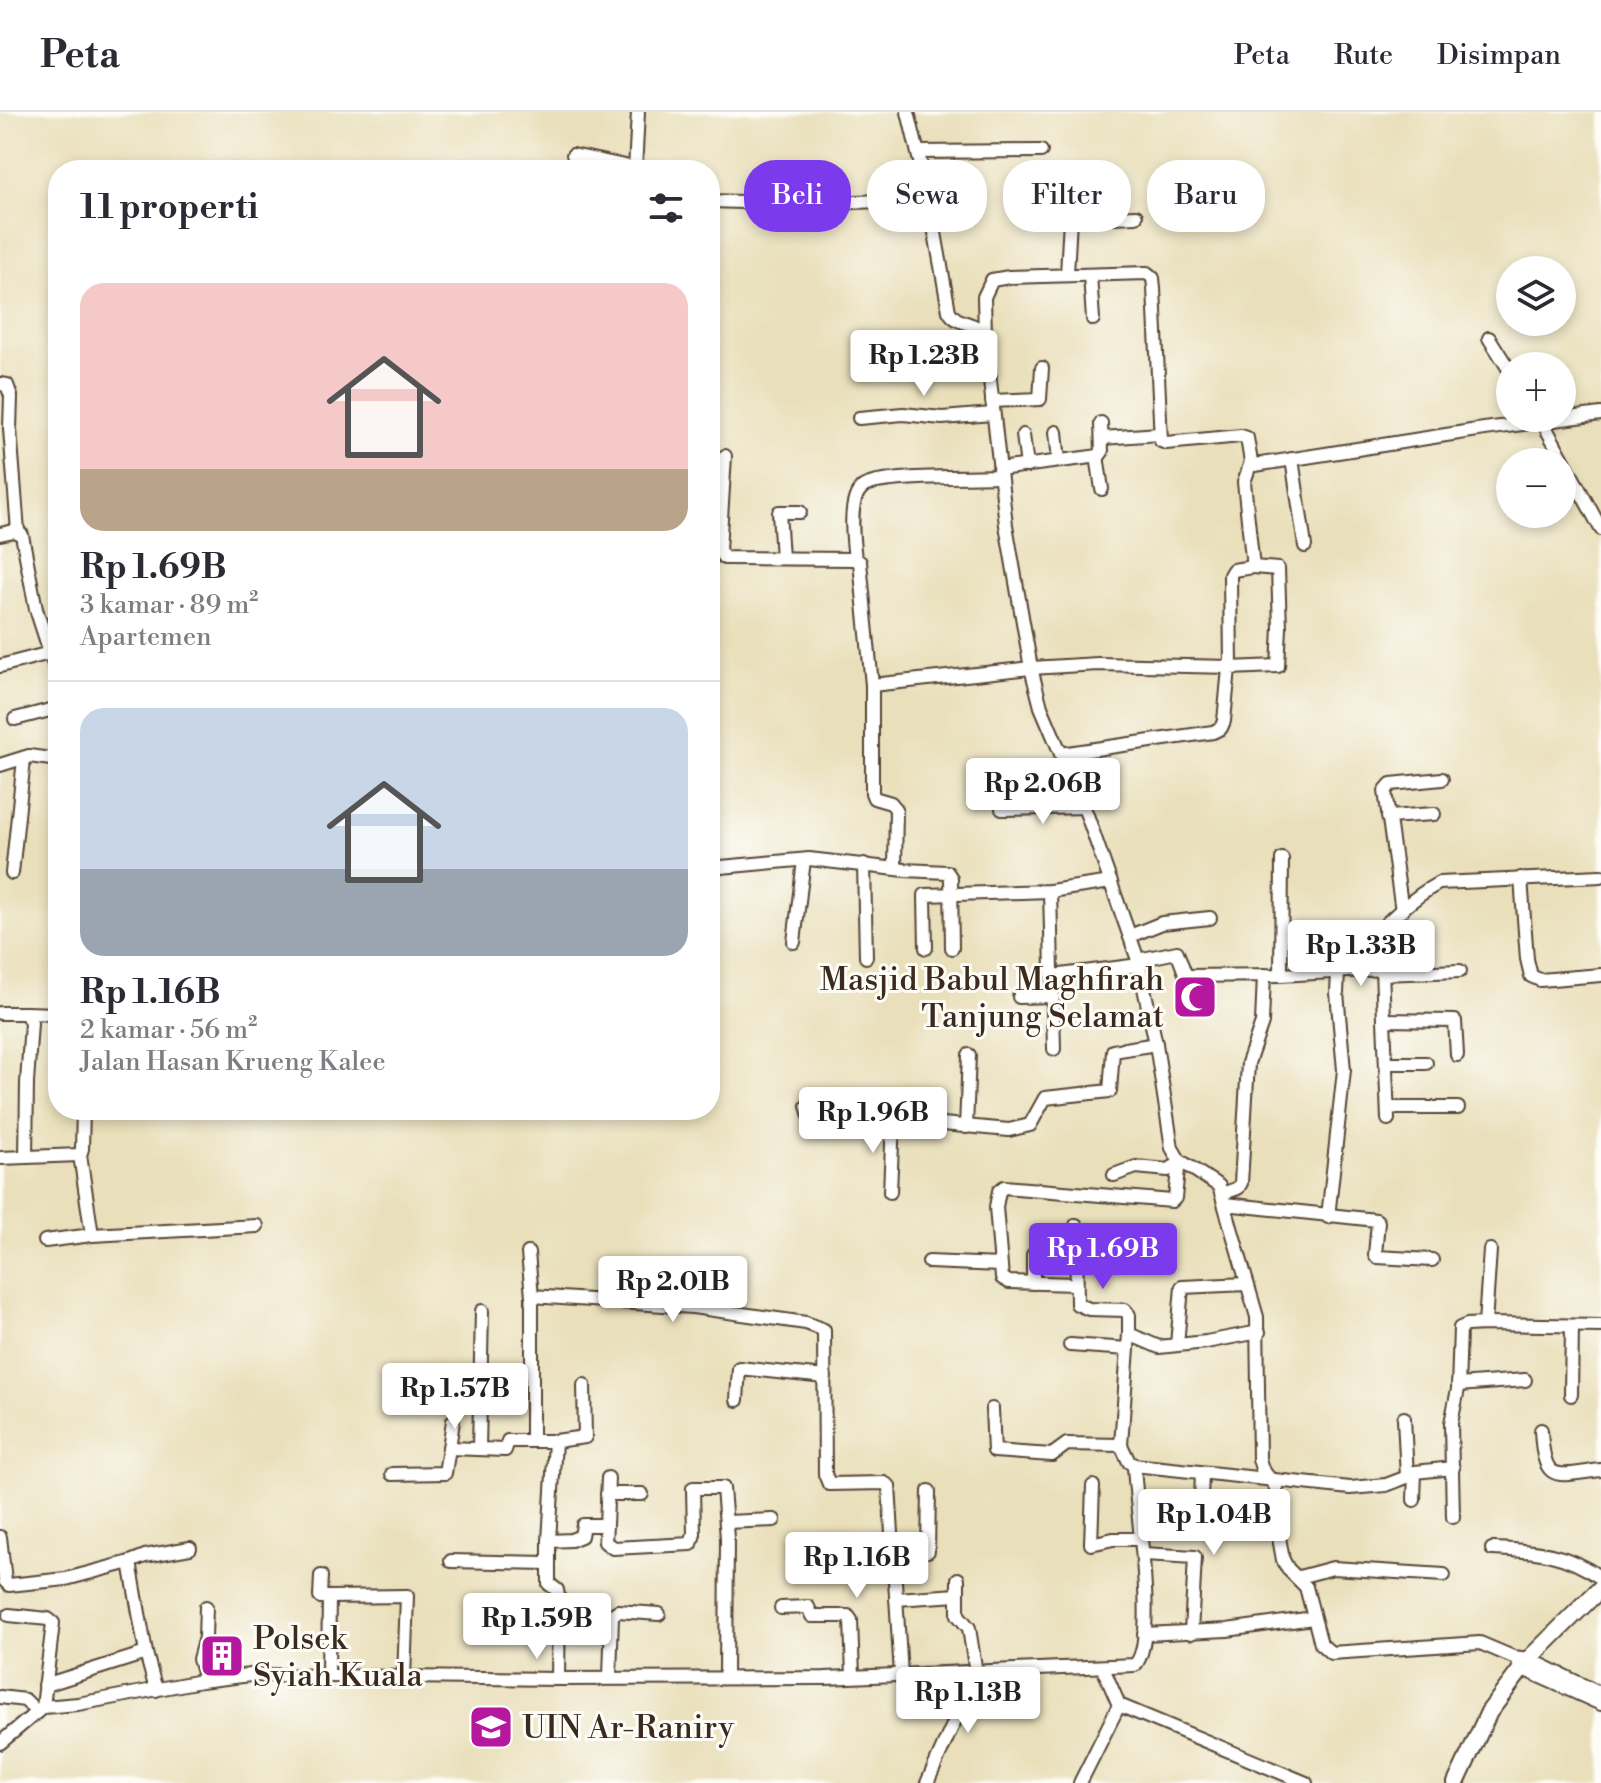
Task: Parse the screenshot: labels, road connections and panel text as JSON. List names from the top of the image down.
{
  "places": {
    "mosque": ["Masjid Babul Maghfirah Tanjung Selamat"],
    "building": ["Polsek Syiah Kuala"],
    "school or university": ["UIN Ar-Raniry"]
  },
  "page": {
    "header": "Peta",
    "nav": ["Peta", "Rute", "Disimpan"],
    "chip": [
      "Beli",
      "Sewa",
      "Filter",
      "Baru"
    ],
    "heading": "11 properti",
    "map_buttons": ["+", "−"],
    "list": [
      {
        "name": "Rp 1.69B",
        "note": "3 kamar · 89 m² · Apartemen"
      },
      {
        "name": "Rp 1.16B",
        "note": "2 kamar · 56 m² · Jalan Hasan Krueng Kalee"
      }
    ],
    "price": [
      "Rp 1.23B",
      "Rp 2.06B",
      "Rp 1.33B",
      "Rp 1.96B",
      "Rp 1.69B",
      "Rp 2.01B",
      "Rp 1.57B",
      "Rp 1.04B",
      "Rp 1.16B",
      "Rp 1.59B",
      "Rp 1.13B"
    ]
  }
}
